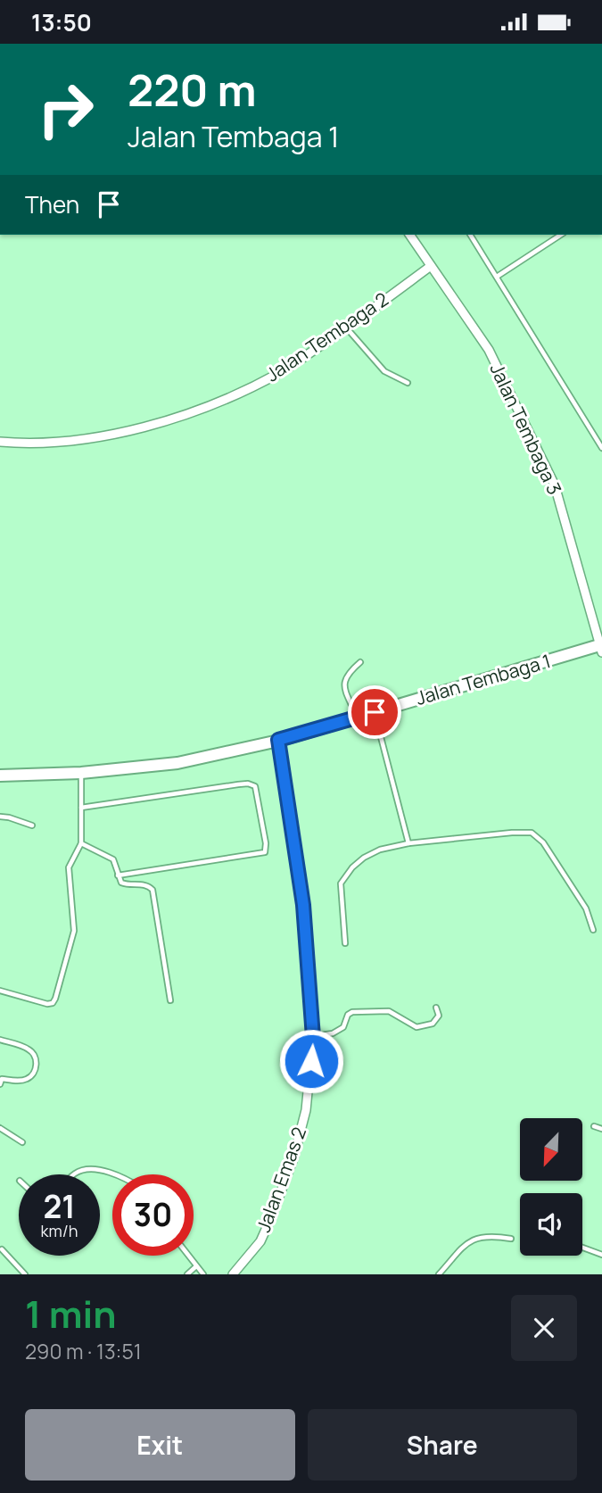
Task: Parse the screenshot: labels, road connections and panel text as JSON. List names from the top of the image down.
{
  "streets": {
    "street": [
      "Jalan Tembaga 2",
      "Jalan Tembaga 3",
      "Jalan Tembaga 1",
      "Jalan Emas 2"
    ]
  },
  "crossings": [
    ["Jalan Tembaga 2", "Jalan Tembaga 3"],
    ["Jalan Tembaga 3", "Jalan Tembaga 1"],
    ["Jalan Tembaga 1", "Jalan Emas 2"]
  ],
  "north": "bottom left",
  "page": {
    "status": "13:50",
    "turn": ["220 m", "Jalan Tembaga 1"],
    "then": "Then",
    "speed": "21 km/h",
    "limit": "30",
    "heading": ["1 min", "290 m · 13:51"],
    "buttons": ["Exit", "Share"]
  }
}
